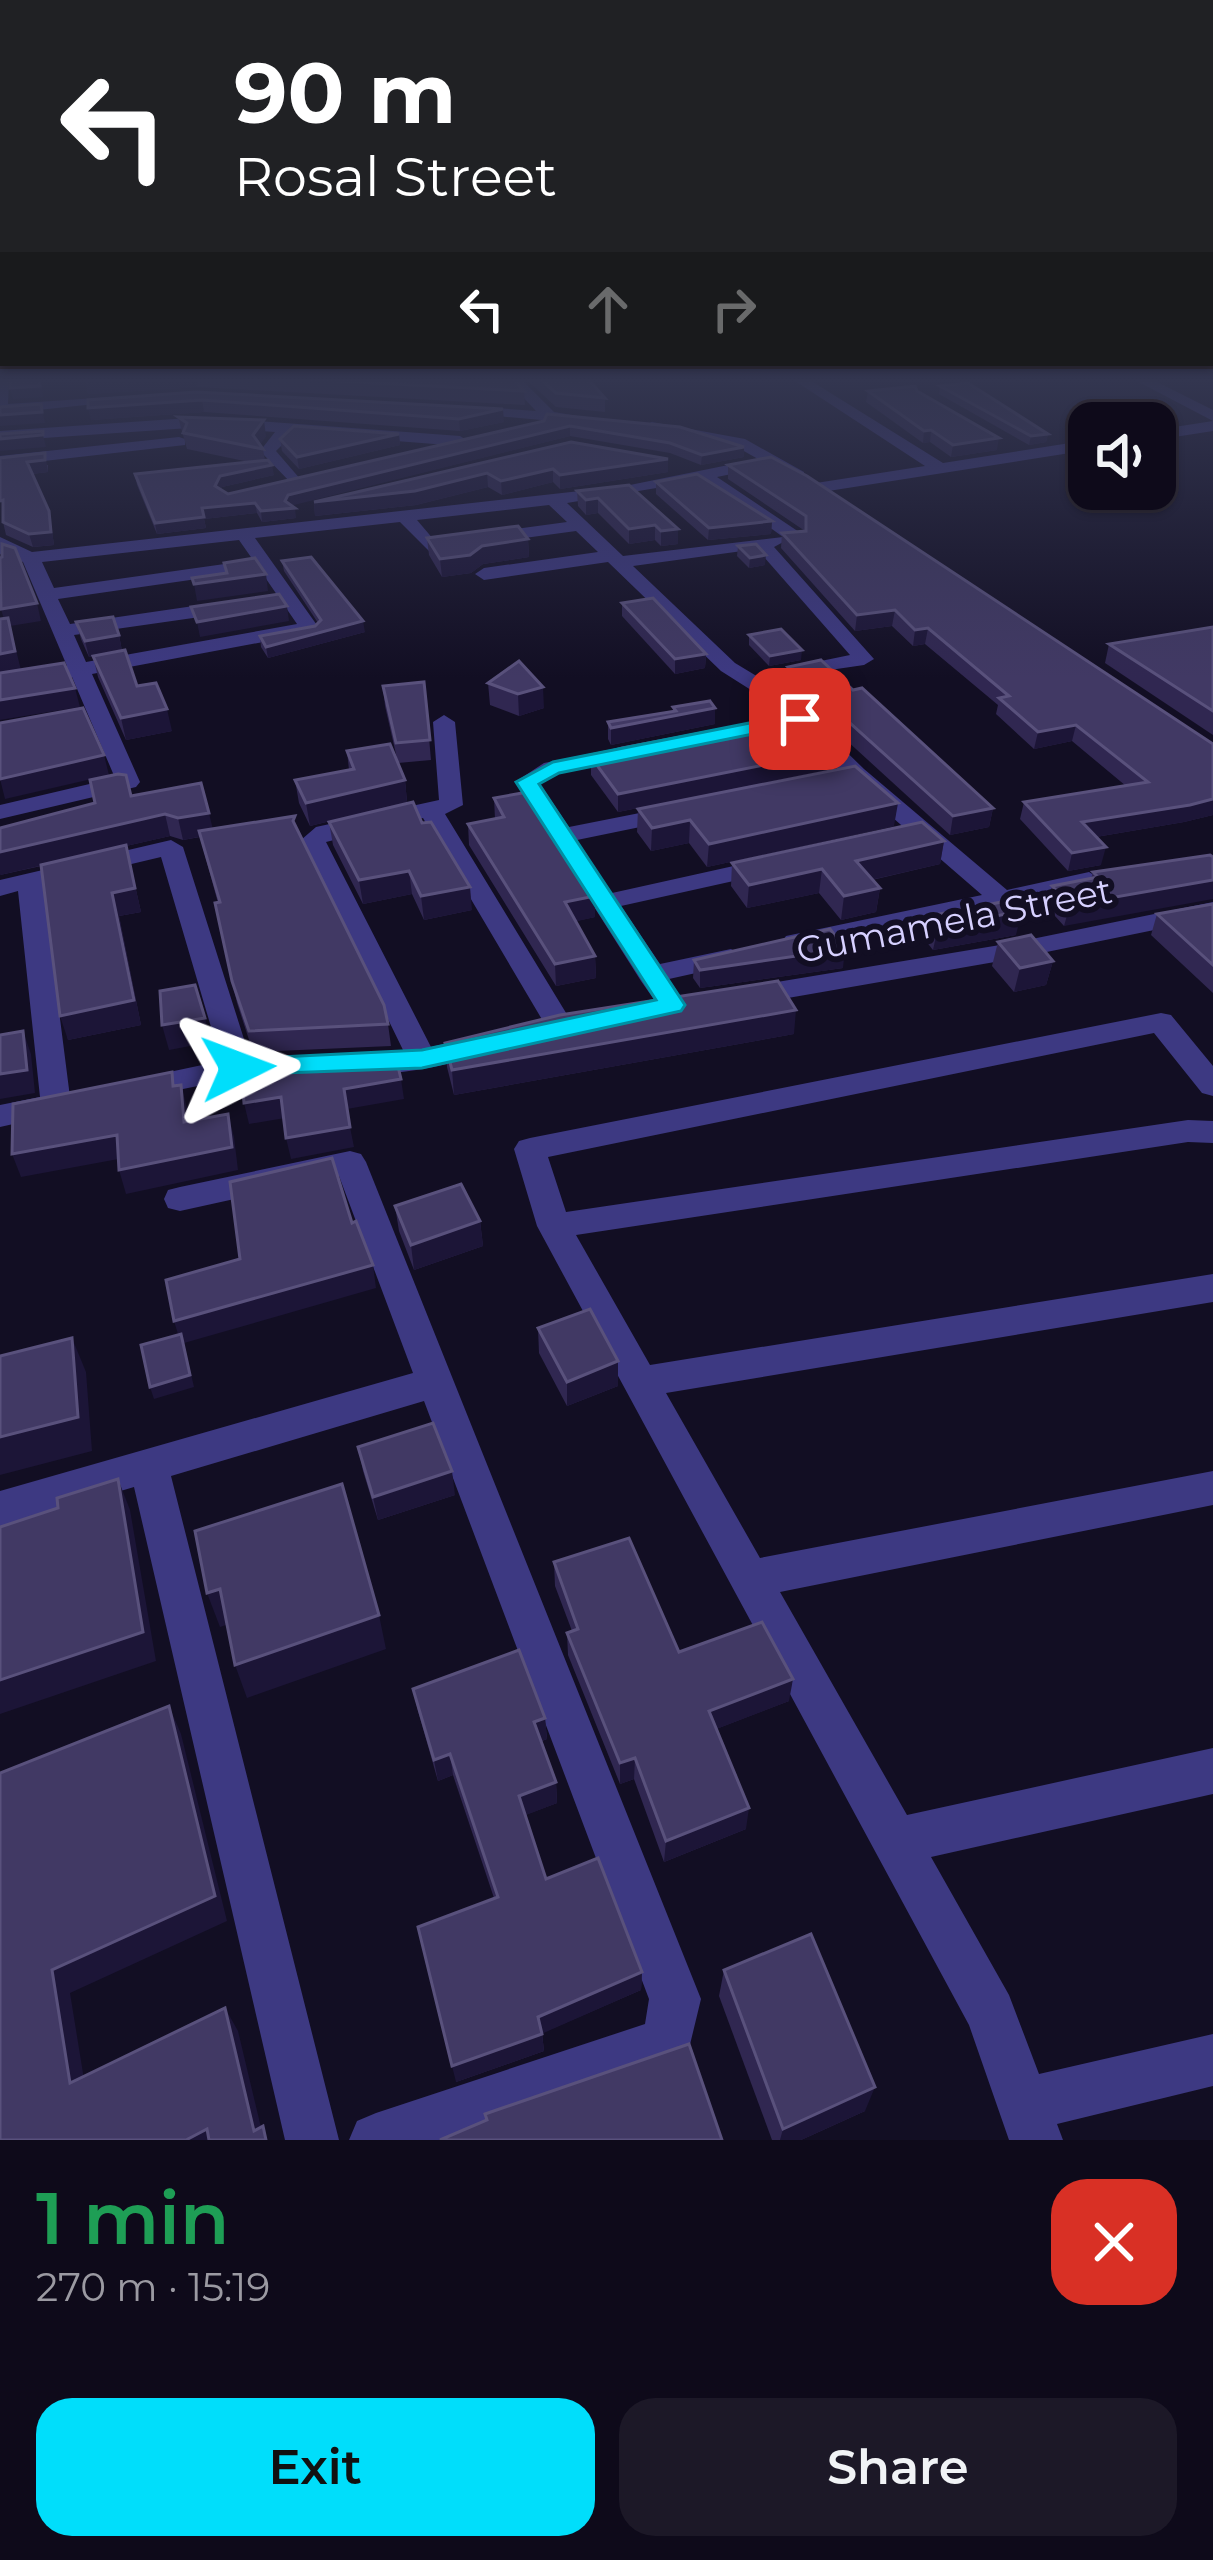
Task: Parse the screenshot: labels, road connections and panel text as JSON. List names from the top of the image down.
{
  "streets": {
    "street": ["Gumamela Street"]
  },
  "page": {
    "turn": ["90 m", "Rosal Street"],
    "heading": ["1 min", "270 m · 15:19"],
    "buttons": ["Exit", "Share"]
  }
}
